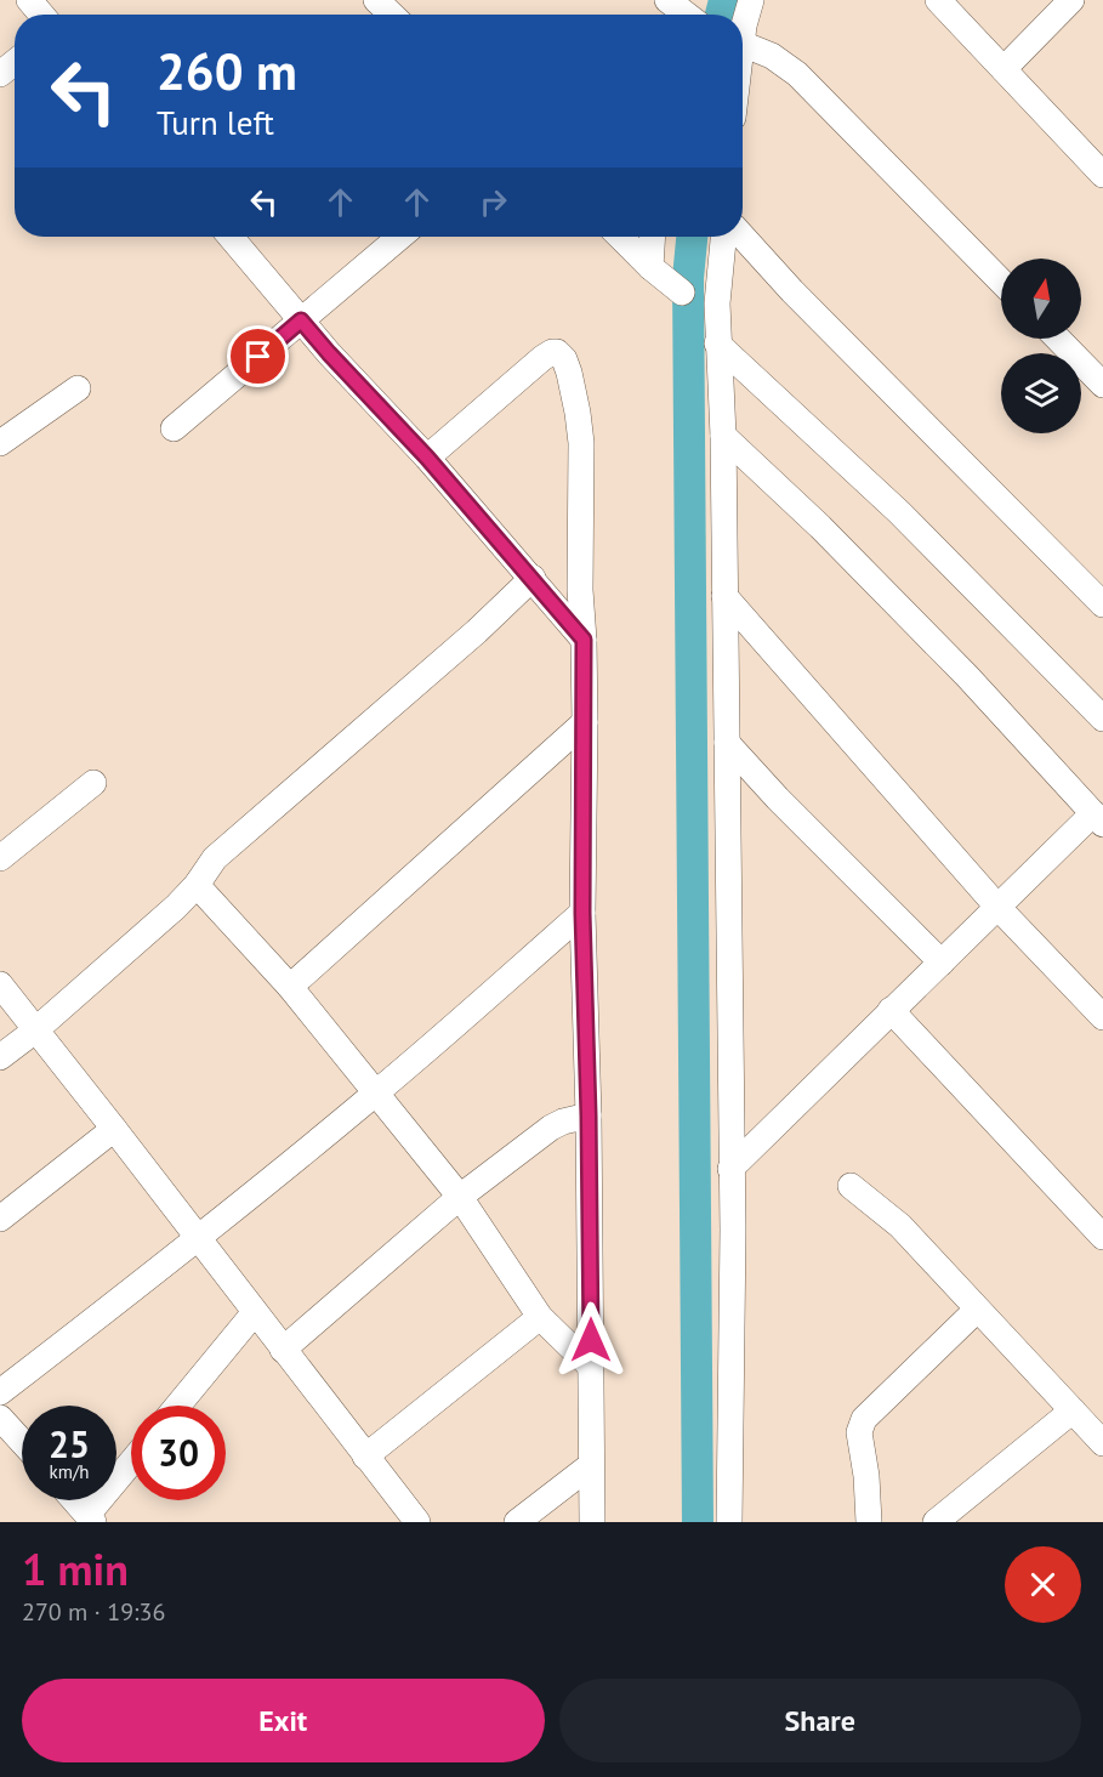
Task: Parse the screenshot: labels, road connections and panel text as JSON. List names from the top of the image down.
{
  "north": "top",
  "page": {
    "turn": ["260 m", "Turn left"],
    "speed": "25 km/h",
    "limit": "30",
    "heading": ["1 min", "270 m · 19:36"],
    "buttons": ["Exit", "Share"]
  }
}
